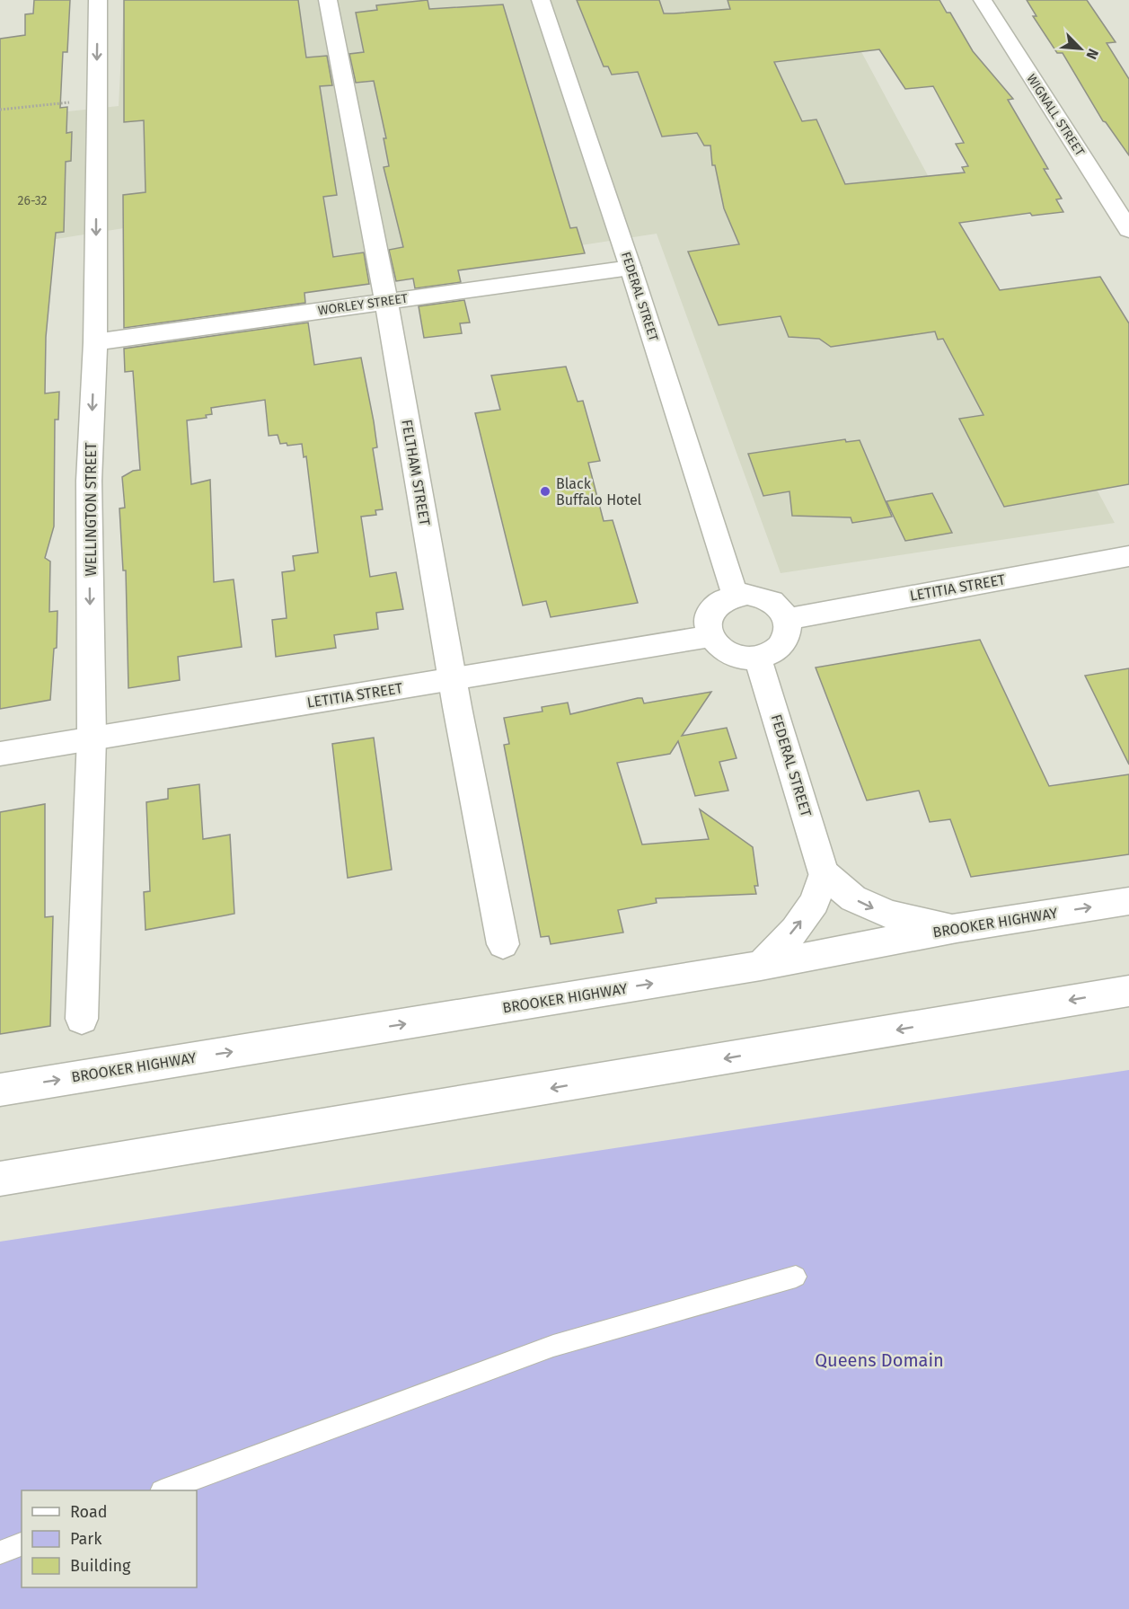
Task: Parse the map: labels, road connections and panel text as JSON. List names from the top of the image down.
{
  "streets": {
    "main road": [
      "WIGNALL STREET",
      "FEDERAL STREET",
      "WORLEY STREET",
      "FELTHAM STREET",
      "WELLINGTON STREET",
      "LETITIA STREET",
      "BROOKER HIGHWAY"
    ]
  },
  "crossings": [
    ["FEDERAL STREET", "WORLEY STREET"],
    ["FEDERAL STREET", "LETITIA STREET"],
    ["WORLEY STREET", "FELTHAM STREET"],
    ["WORLEY STREET", "WELLINGTON STREET"],
    ["FELTHAM STREET", "LETITIA STREET"],
    ["WELLINGTON STREET", "LETITIA STREET"]
  ],
  "one_way": ["WELLINGTON STREET"],
  "parks": ["Queens Domain"],
  "places": ["Black Buffalo Hotel"],
  "house_numbers": ["26-32"],
  "legend": ["Road", "Park", "Building"],
  "north": "bottom right"
}
